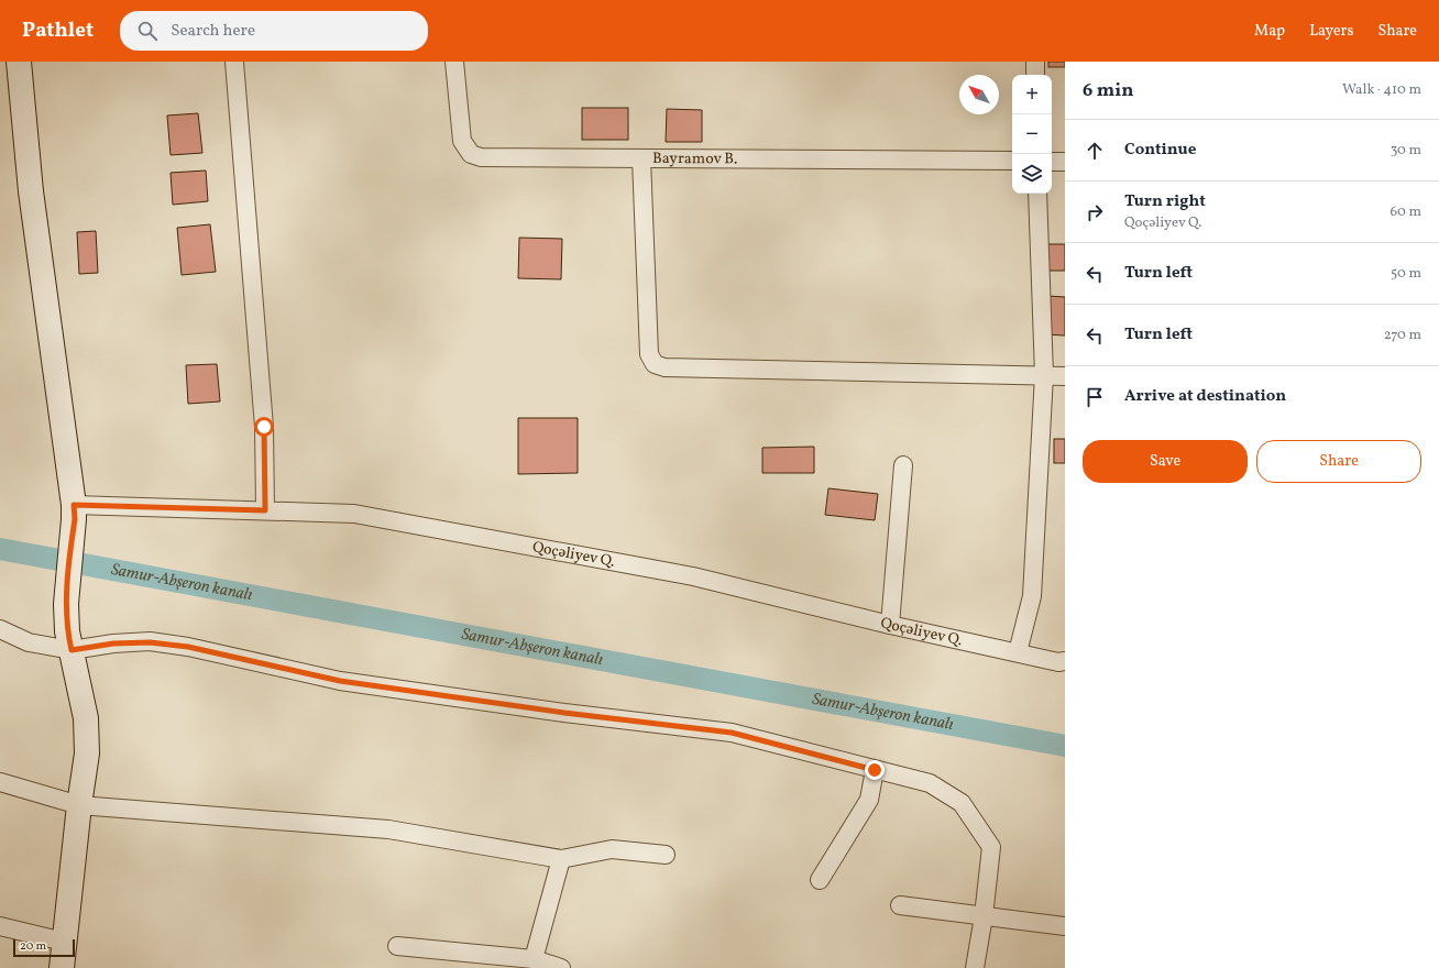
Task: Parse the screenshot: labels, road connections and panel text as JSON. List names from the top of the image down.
{
  "streets": {
    "street": ["Bayramov B.", "Qoçəliyev Q."]
  },
  "water": ["Samur-Abşeron kanalı"],
  "scale_bar": "20 m",
  "north": "top left",
  "page": {
    "header": "Pathlet",
    "search": "Search here",
    "nav": ["Map", "Layers", "Share"],
    "heading": ["6 min", "Walk · 410 m"],
    "map_buttons": ["+", "−"],
    "list": [
      ["Continue", "30 m"],
      ["Turn right", "Qoçəliyev Q.", "60 m"],
      ["Turn left", "50 m"],
      ["Turn left", "270 m"],
      "Arrive at destination"
    ],
    "buttons": ["Save", "Share"],
    "scale": "20 m"
  }
}
